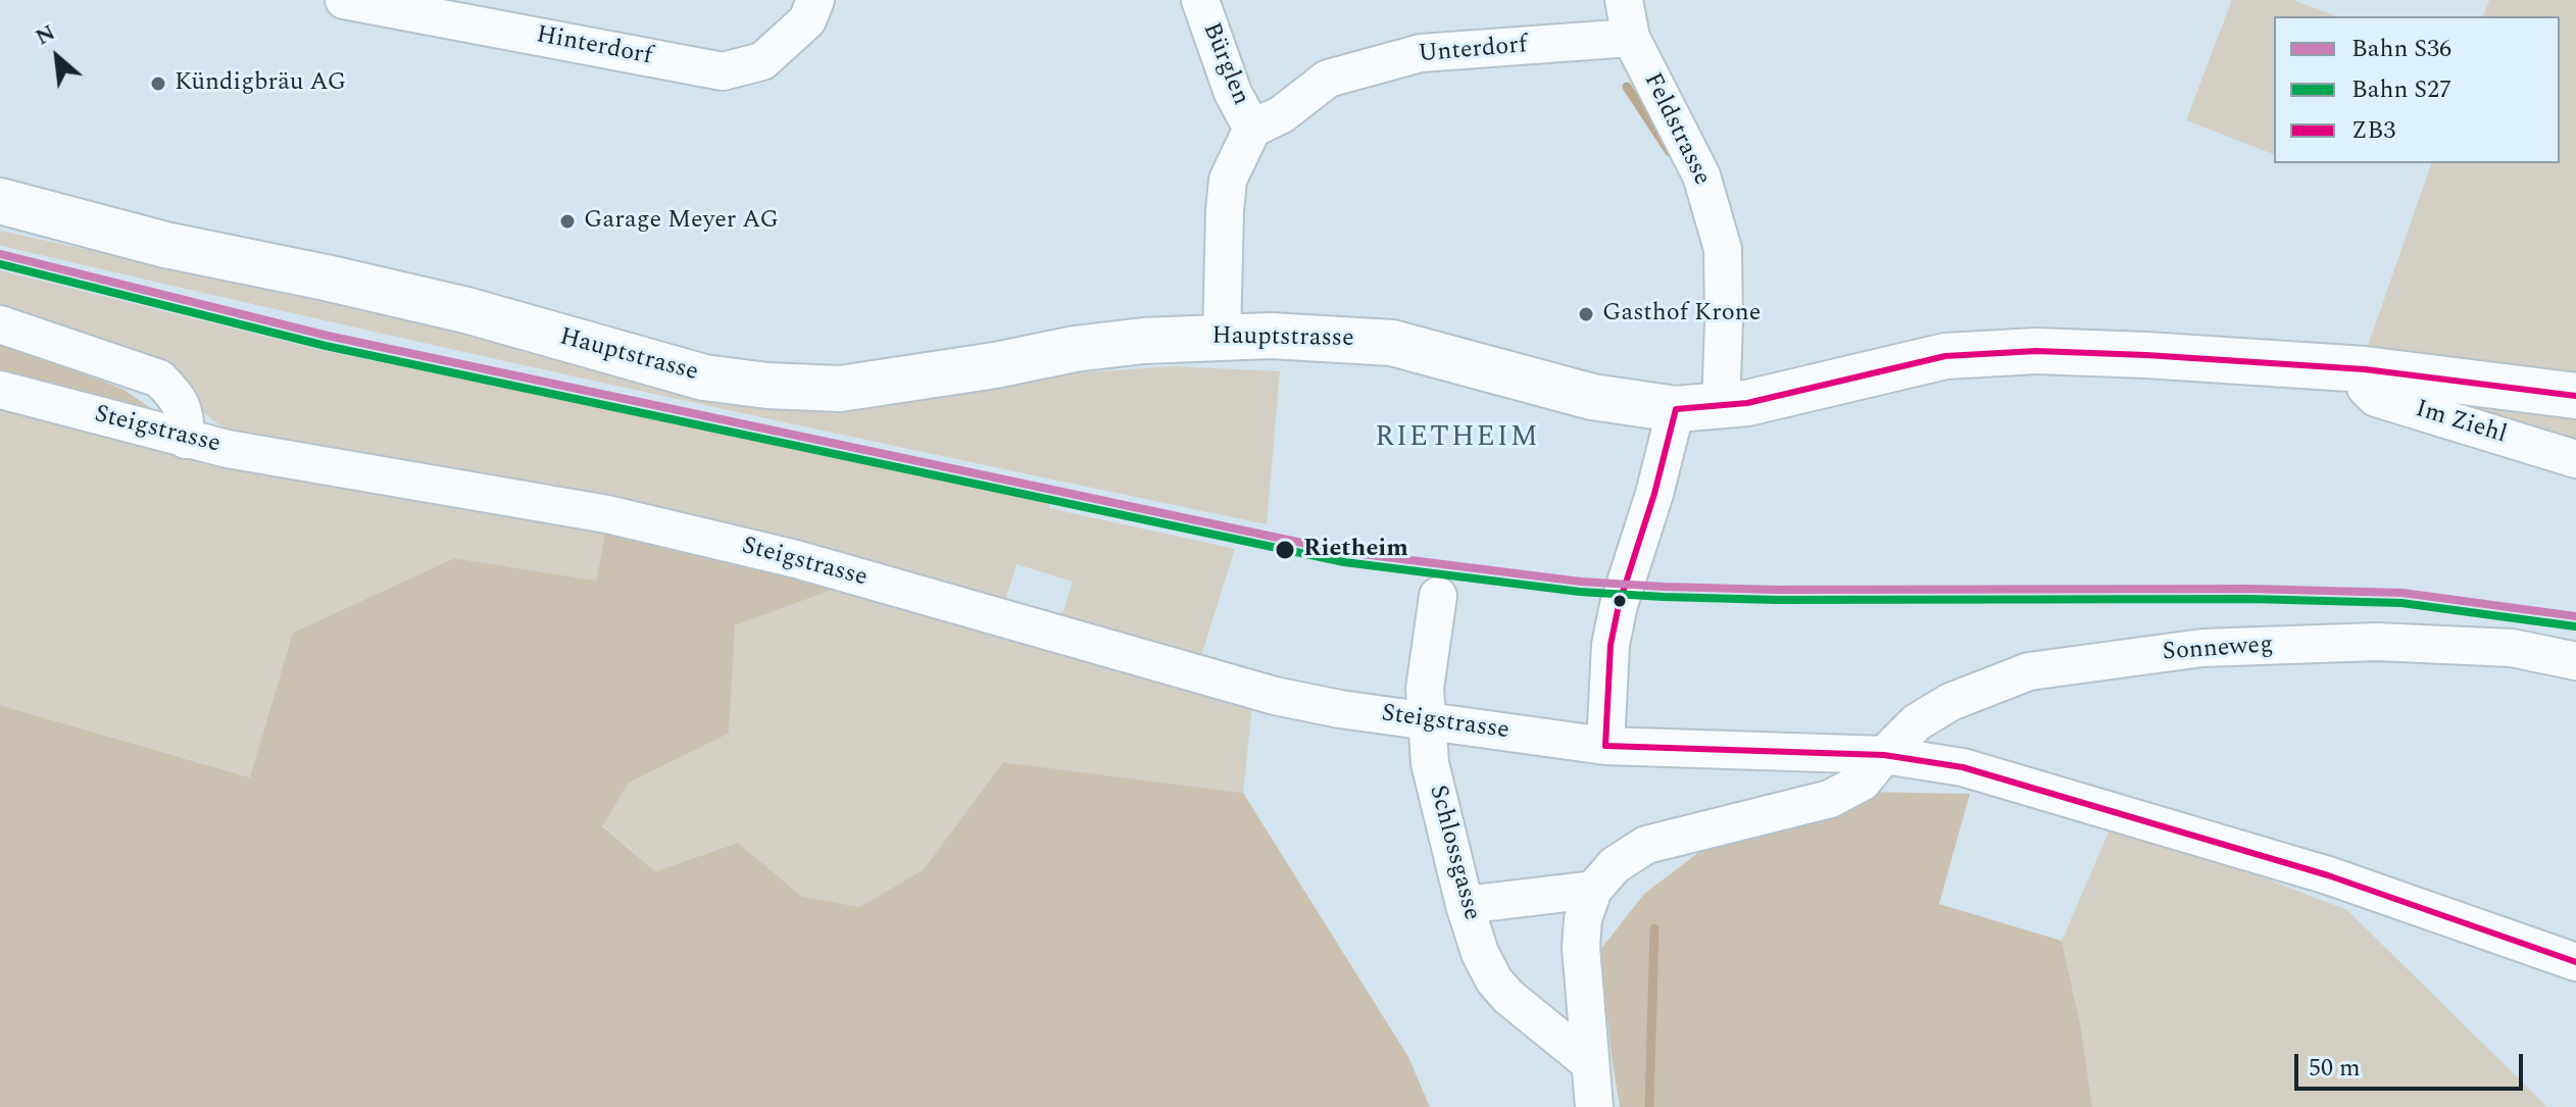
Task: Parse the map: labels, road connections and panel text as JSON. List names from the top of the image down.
{
  "streets": {
    "main road": ["Hauptstrasse"],
    "street": [
      "Hinterdorf",
      "Unterdorf",
      "Bürglen",
      "Feldstrasse",
      "Im Ziehl",
      "Steigstrasse",
      "Sonneweg",
      "Schlossgasse"
    ]
  },
  "crossings": [
    ["Unterdorf", "Bürglen"],
    ["Unterdorf", "Feldstrasse"],
    ["Feldstrasse", "Hauptstrasse"],
    ["Hauptstrasse", "Im Ziehl"],
    ["Steigstrasse", "Sonneweg"],
    ["Steigstrasse", "Schlossgasse"]
  ],
  "districts": ["RIETHEIM"],
  "places": [
    "Kündigbräu AG",
    "Garage Meyer AG",
    "Gasthof Krone",
    "Rietheim"
  ],
  "lines": ["rail line S36", "rail line S27", "transit line ZB3"],
  "legend": ["Bahn S36", "Bahn S27", "ZB3"],
  "scale_bar": "50 m",
  "north": "top left"
}
